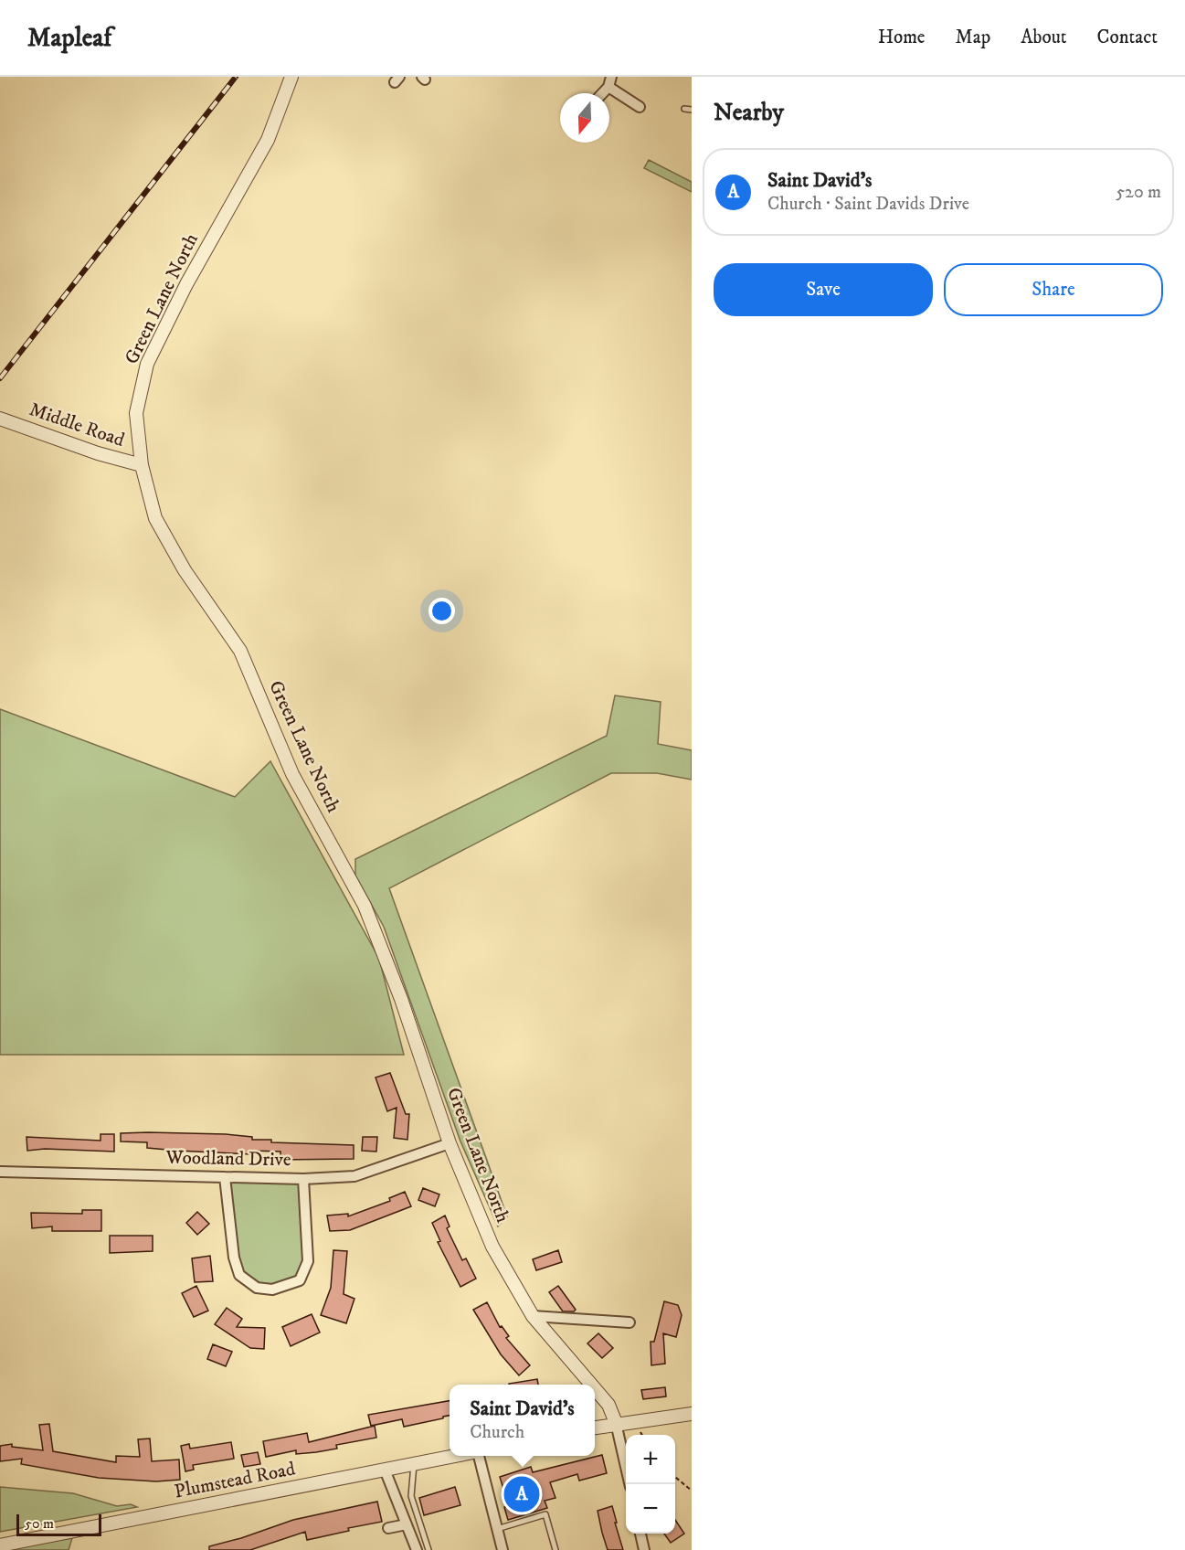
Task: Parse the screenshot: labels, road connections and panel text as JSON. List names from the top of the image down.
{
  "streets": {
    "street": [
      "Green Lane North",
      "Middle Road",
      "Woodland Drive",
      "Plumstead Road"
    ]
  },
  "crossings": [
    ["Green Lane North", "Middle Road"],
    ["Green Lane North", "Woodland Drive"]
  ],
  "scale_bar": "50 m",
  "north": "bottom",
  "page": {
    "header": "Mapleaf",
    "nav": [
      "Home",
      "Map",
      "About",
      "Contact"
    ],
    "heading": "Nearby",
    "list": [
      {
        "mark": "A",
        "name": "Saint David's",
        "note": "Church · Saint Davids Drive",
        "value": "520 m"
      }
    ],
    "buttons": ["Save", "Share"],
    "popup": ["Saint David's", "Church"],
    "map_buttons": ["+", "−"],
    "pins": "A",
    "scale": "50 m"
  }
}
